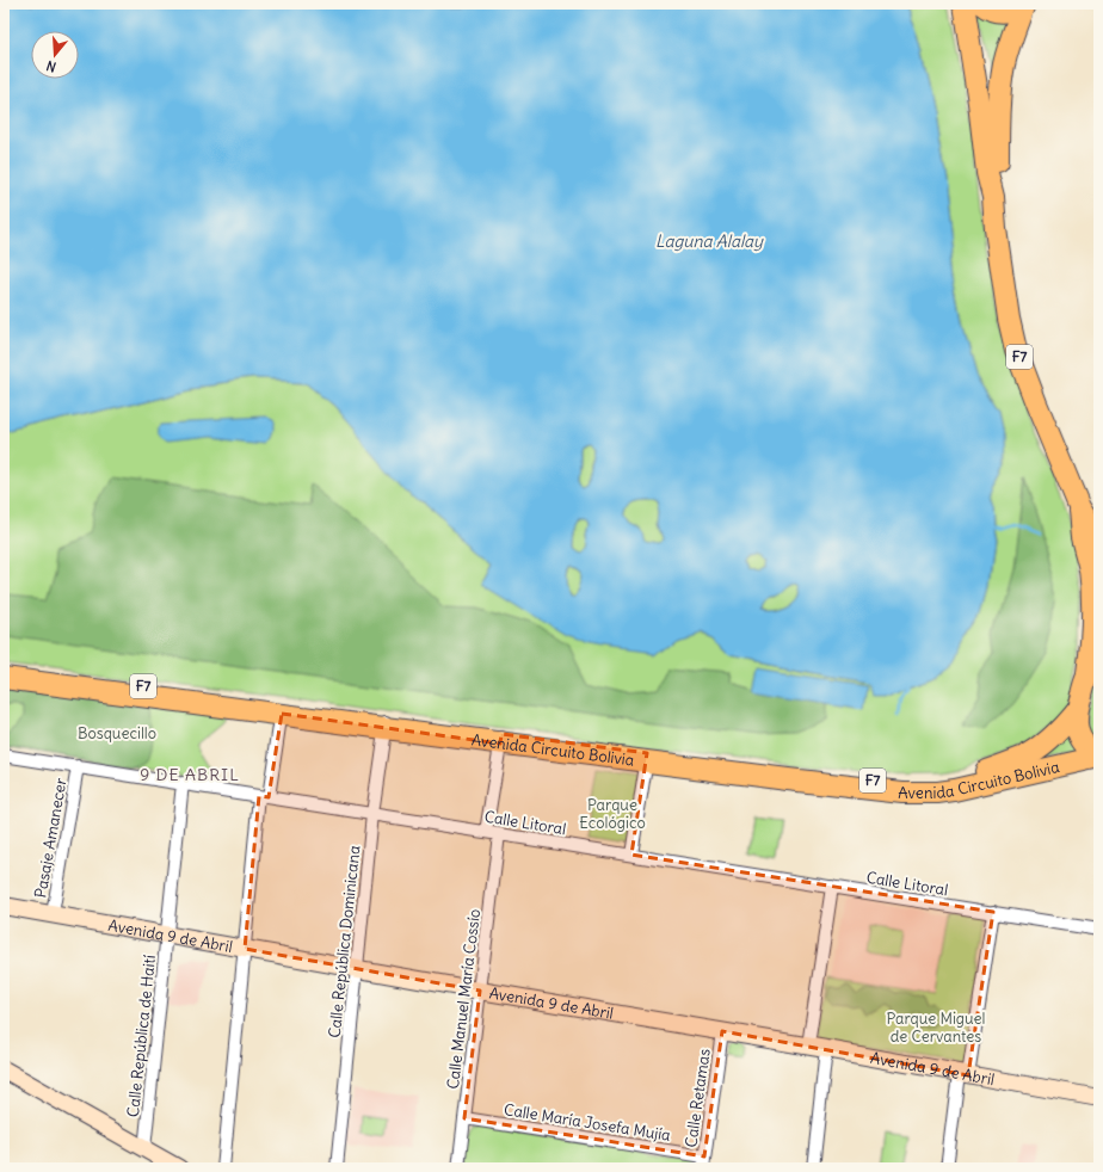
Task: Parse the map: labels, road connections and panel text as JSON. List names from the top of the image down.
{
  "streets": {
    "highway": ["F7", "Avenida Circuito Bolivia"],
    "main road": ["Avenida 9 de Abril"],
    "street": [
      "Calle Litoral",
      "Pasaje Amanecer",
      "Calle República Dominicana",
      "Calle Manuel María Cossío",
      "Calle República de Haití",
      "Calle Retamas",
      "Calle María Josefa Mujía"
    ]
  },
  "crossings": [
    ["F7", "Avenida Circuito Bolivia"],
    ["Avenida Circuito Bolivia", "Calle República Dominicana"],
    ["Calle Litoral", "Pasaje Amanecer"],
    ["Calle Litoral", "Calle República Dominicana"],
    ["Calle Litoral", "Calle Manuel María Cossío"],
    ["Calle Litoral", "Calle República de Haití"],
    ["Pasaje Amanecer", "Avenida 9 de Abril"],
    ["Avenida 9 de Abril", "Calle República Dominicana"],
    ["Avenida 9 de Abril", "Calle Manuel María Cossío"],
    ["Avenida 9 de Abril", "Calle República de Haití"],
    ["Avenida 9 de Abril", "Calle Retamas"],
    ["Calle Manuel María Cossío", "Calle María Josefa Mujía"],
    ["Calle Retamas", "Calle María Josefa Mujía"]
  ],
  "districts": ["9 DE ABRIL"],
  "water": ["Laguna Alalay"],
  "parks": ["Bosquecillo", "Parque Ecológico", "Parque Miguel de Cervantes"],
  "north": "bottom"
}
